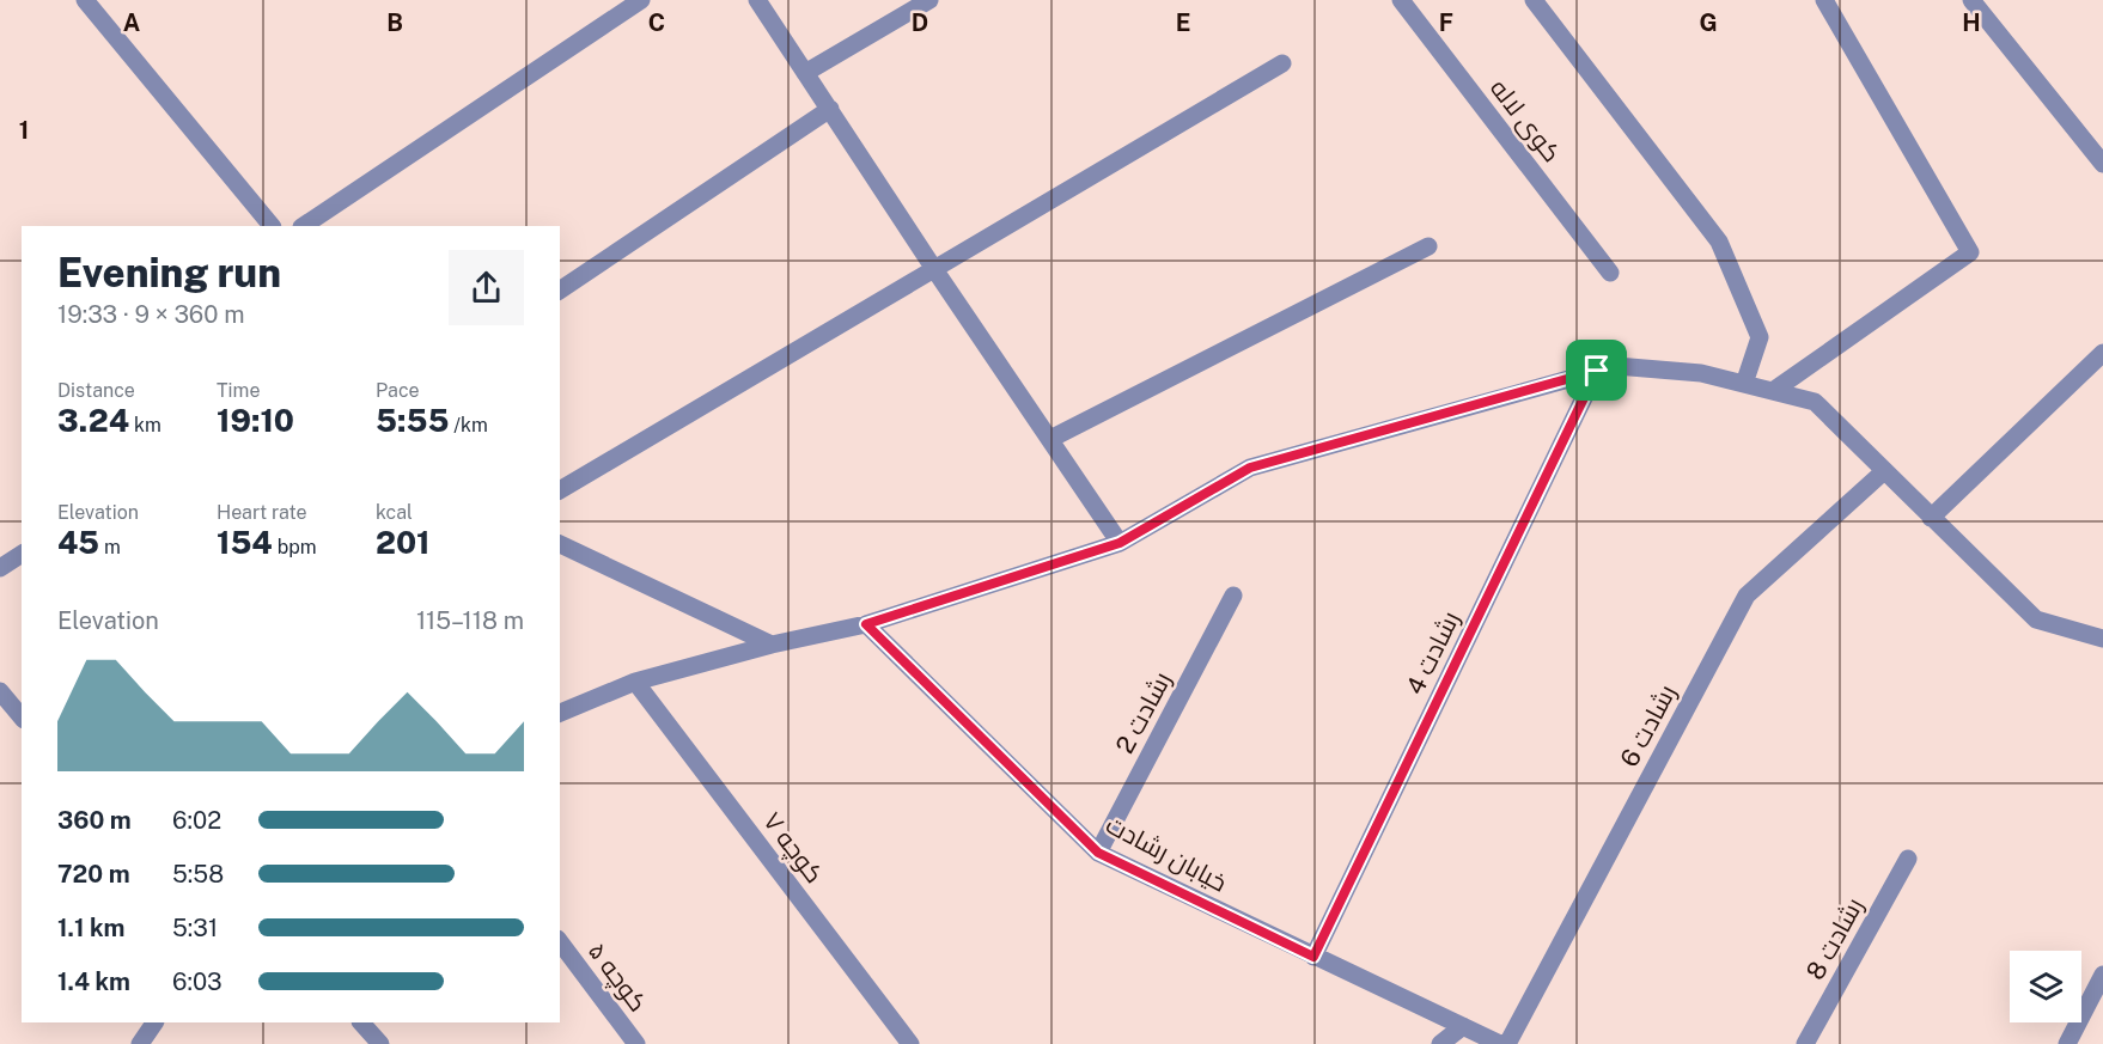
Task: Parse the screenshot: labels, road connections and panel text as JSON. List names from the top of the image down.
{
  "streets": {
    "street": [
      "کوی لاله",
      "رشادت 4",
      "رشادت 2",
      "رشادت 6",
      "کوچه ۷",
      "خیابان رشادت",
      "رشادت 8",
      "کوچه ۵"
    ]
  },
  "crossings": [
    ["رشادت 4", "خیابان رشادت"],
    ["رشادت 2", "خیابان رشادت"]
  ],
  "page": {
    "heading": ["Evening run", "19:33 · 9 × 360 m"],
    "stats": [
      ["Distance", "3.24 km"],
      ["Time", "19:10"],
      ["Pace", "5:55 /km"],
      ["Elevation", "45 m"],
      ["Heart rate", "154 bpm"],
      ["kcal", "201"]
    ],
    "chart": ["Elevation", "115–118 m"],
    "list": [
      {
        "name": "360 m",
        "note": "6:02"
      },
      {
        "name": "720 m",
        "note": "5:58"
      },
      {
        "name": "1.1 km",
        "note": "5:31"
      },
      {
        "name": "1.4 km",
        "note": "6:03"
      }
    ]
  },
  "grid": {
    "columns": [
      "A",
      "B",
      "C",
      "D",
      "E",
      "F",
      "G",
      "H"
    ],
    "rows": ["1"]
  }
}
